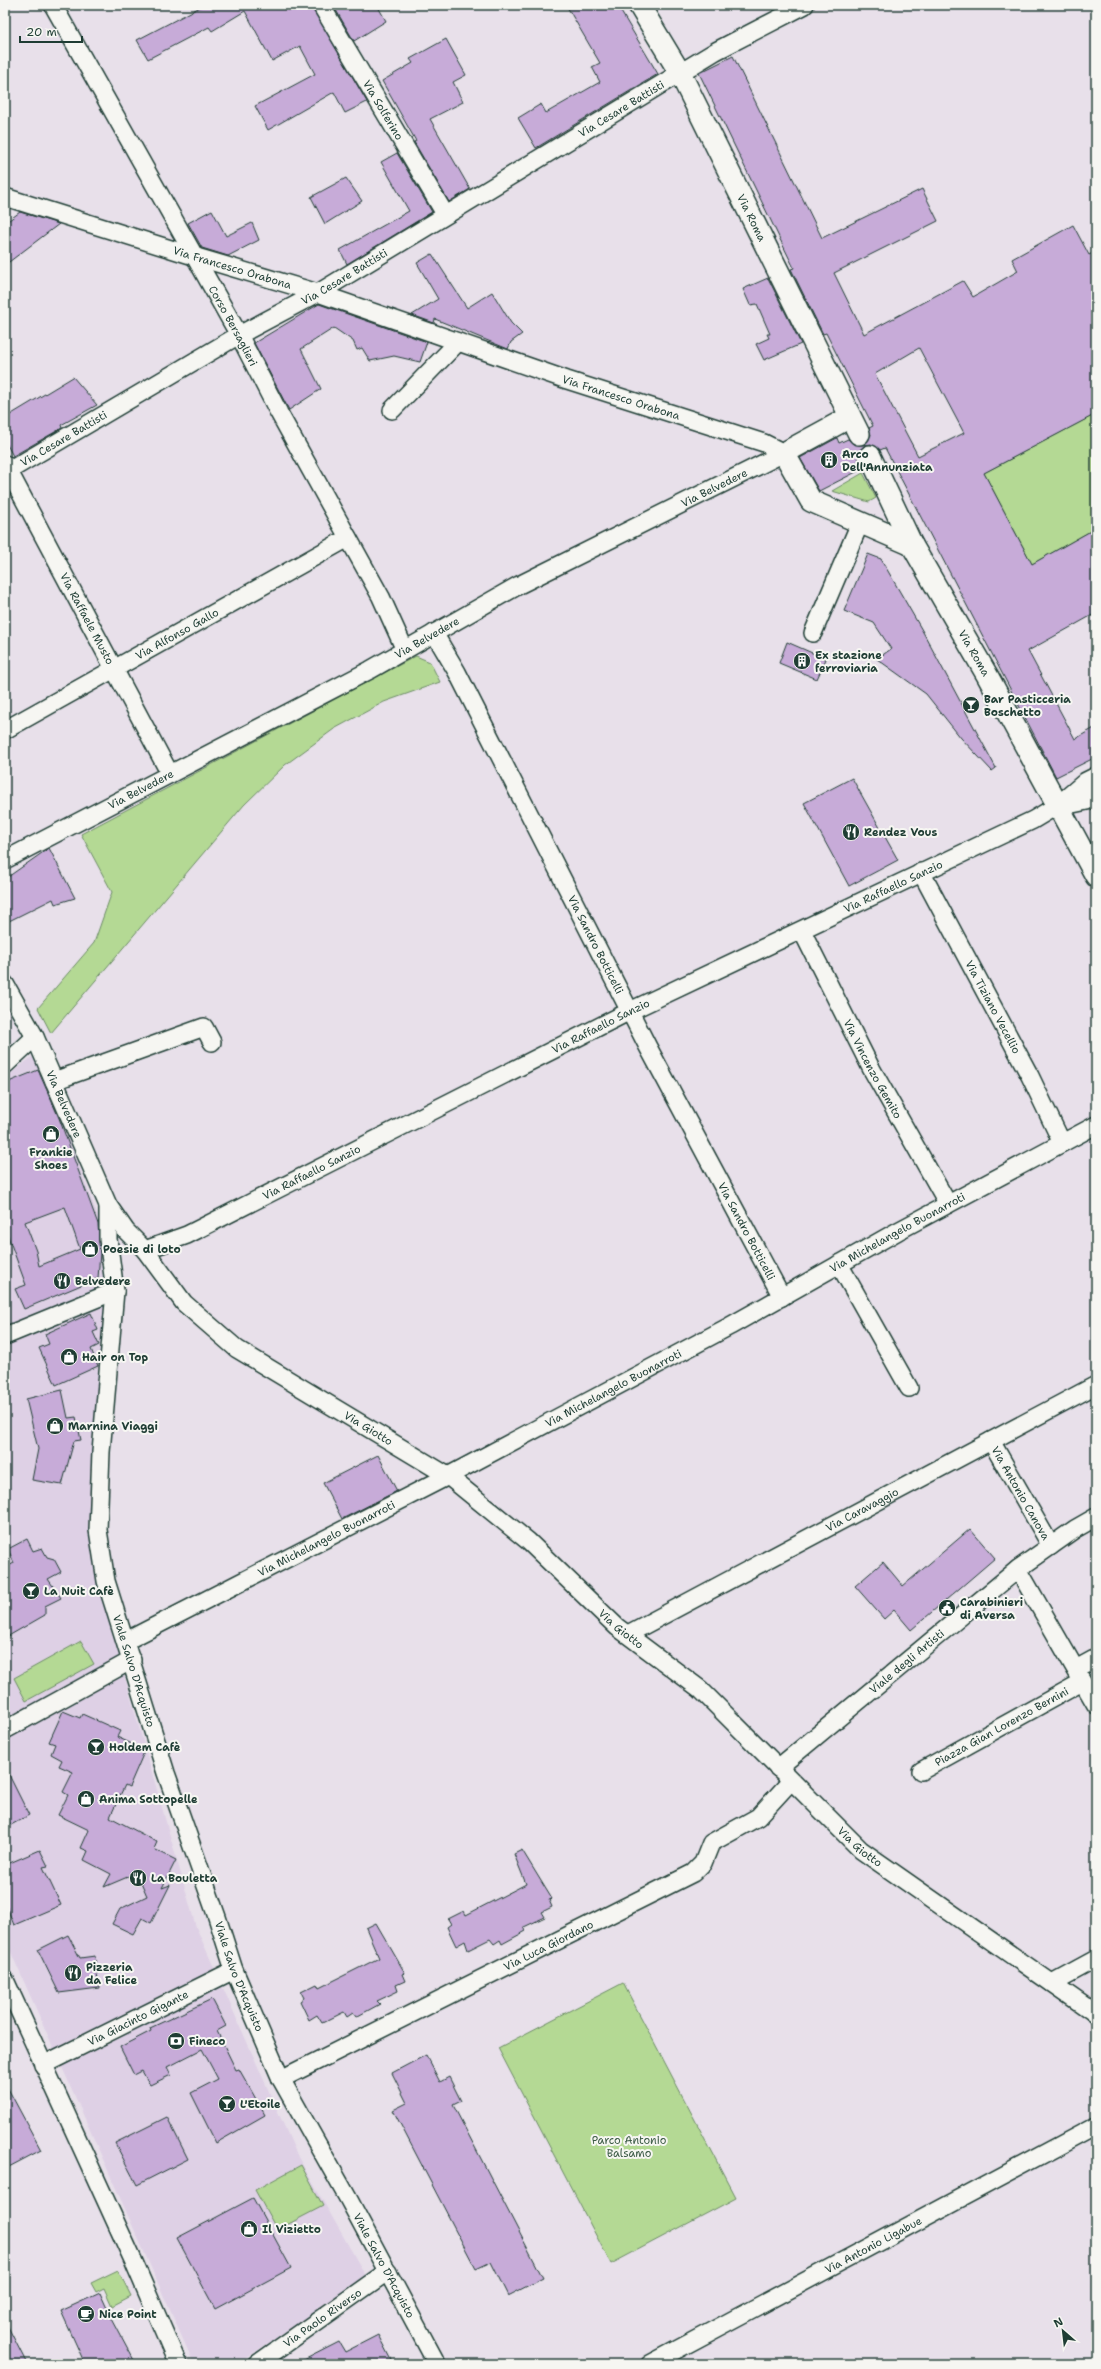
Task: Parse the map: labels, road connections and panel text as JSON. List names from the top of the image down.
{
  "streets": {
    "street": [
      "Via Cesare Battisti",
      "Via Solferino",
      "Via Roma",
      "Via Francesco Orabona",
      "Corso Bersaglieri",
      "Via Belvedere",
      "Via Raffaele Musto",
      "Via Alfonso Gallo",
      "Via Raffaello Sanzio",
      "Via Sandro Botticelli",
      "Via Tiziano Vecellio",
      "Via Vincenzo Gemito",
      "Via Michelangelo Buonarroti",
      "Via Giotto",
      "Via Antonio Canova",
      "Via Caravaggio",
      "Viale degli Artisti",
      "Viale Salvo D'Acquisto",
      "Piazza Gian Lorenzo Bernini",
      "Via Luca Giordano",
      "Via Giacinto Gigante",
      "Via Antonio Ligabue",
      "Via Paolo Riverso"
    ]
  },
  "crossings": [
    ["Via Cesare Battisti", "Via Solferino"],
    ["Via Cesare Battisti", "Via Roma"],
    ["Via Cesare Battisti", "Via Francesco Orabona"],
    ["Via Cesare Battisti", "Corso Bersaglieri"],
    ["Via Cesare Battisti", "Via Raffaele Musto"],
    ["Via Roma", "Via Belvedere"],
    ["Via Roma", "Via Raffaello Sanzio"],
    ["Via Francesco Orabona", "Corso Bersaglieri"],
    ["Via Francesco Orabona", "Via Belvedere"],
    ["Corso Bersaglieri", "Via Belvedere"],
    ["Corso Bersaglieri", "Via Alfonso Gallo"],
    ["Via Belvedere", "Via Raffaele Musto"],
    ["Via Belvedere", "Via Sandro Botticelli"],
    ["Via Belvedere", "Via Giotto"],
    ["Via Belvedere", "Viale Salvo D'Acquisto"],
    ["Via Raffaele Musto", "Via Alfonso Gallo"],
    ["Via Raffaello Sanzio", "Via Sandro Botticelli"],
    ["Via Raffaello Sanzio", "Via Tiziano Vecellio"],
    ["Via Raffaello Sanzio", "Via Vincenzo Gemito"],
    ["Via Raffaello Sanzio", "Via Giotto"],
    ["Via Sandro Botticelli", "Via Michelangelo Buonarroti"],
    ["Via Tiziano Vecellio", "Via Michelangelo Buonarroti"],
    ["Via Vincenzo Gemito", "Via Michelangelo Buonarroti"],
    ["Via Michelangelo Buonarroti", "Via Giotto"],
    ["Via Michelangelo Buonarroti", "Viale Salvo D'Acquisto"],
    ["Via Giotto", "Via Caravaggio"],
    ["Via Giotto", "Viale degli Artisti"],
    ["Via Giotto", "Viale Salvo D'Acquisto"],
    ["Via Giotto", "Via Luca Giordano"],
    ["Via Antonio Canova", "Via Caravaggio"],
    ["Via Antonio Canova", "Viale degli Artisti"],
    ["Viale Salvo D'Acquisto", "Via Luca Giordano"],
    ["Viale Salvo D'Acquisto", "Via Giacinto Gigante"],
    ["Viale Salvo D'Acquisto", "Via Paolo Riverso"]
  ],
  "parks": ["Parco Antonio Balsamo"],
  "places": {
    "building": ["Arco Dell'Annunziata", "Ex stazione ferroviaria"],
    "bar": [
      "Bar Pasticceria Boschetto",
      "La Nuit Cafè",
      "Holdem Cafè",
      "L'Etoile"
    ],
    "restaurant": [
      "Rendez Vous",
      "Belvedere",
      "La Bouletta",
      "Pizzeria da Felice"
    ],
    "shop": [
      "Frankie Shoes",
      "Poesie di loto",
      "Hair on Top",
      "Marnina Viaggi",
      "Anima Sottopelle",
      "Il Vizietto"
    ],
    "public building": ["Carabinieri di Aversa"],
    "bank": ["Fineco"],
    "cafe": ["Nice Point"]
  },
  "scale_bar": "20 m",
  "north": "top left"
}
